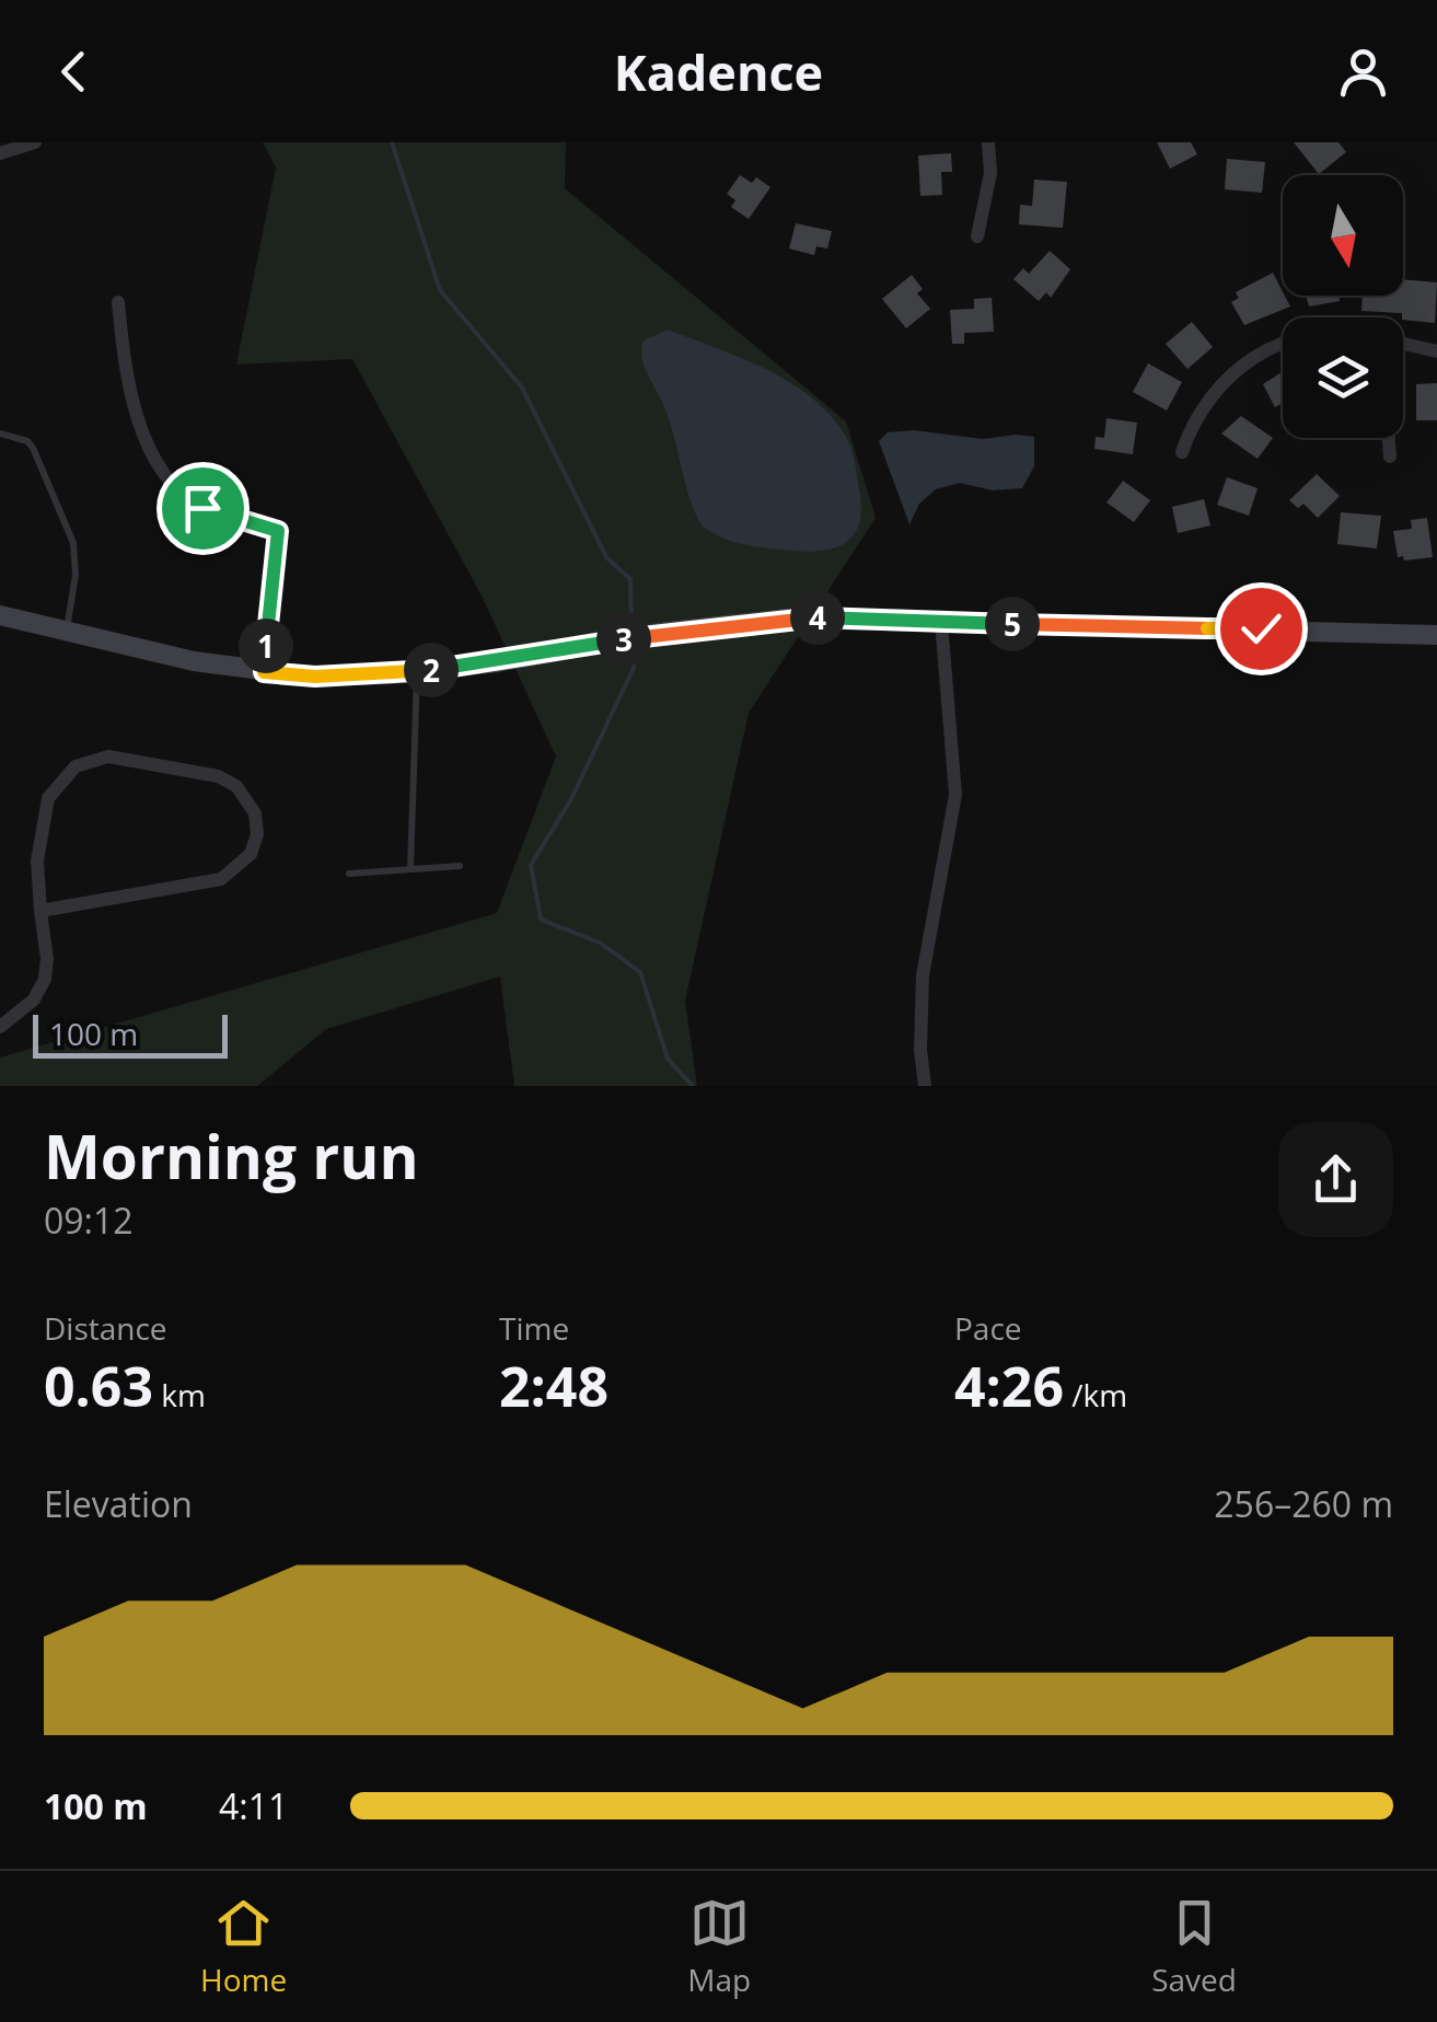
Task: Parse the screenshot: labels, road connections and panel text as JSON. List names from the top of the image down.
{
  "scale_bar": "100 m",
  "north": "bottom",
  "page": {
    "header": "Kadence",
    "pins": [
      "4",
      "5",
      "3",
      "1",
      "2"
    ],
    "scale": "100 m",
    "heading": ["Morning run", "09:12"],
    "stats": [
      ["Distance", "0.63 km"],
      ["Time", "2:48"],
      ["Pace", "4:26 /km"]
    ],
    "chart": ["Elevation", "256–260 m"],
    "list": [
      {
        "name": "100 m",
        "note": "4:11"
      }
    ],
    "tabs": ["Home", "Map", "Saved"]
  }
}
